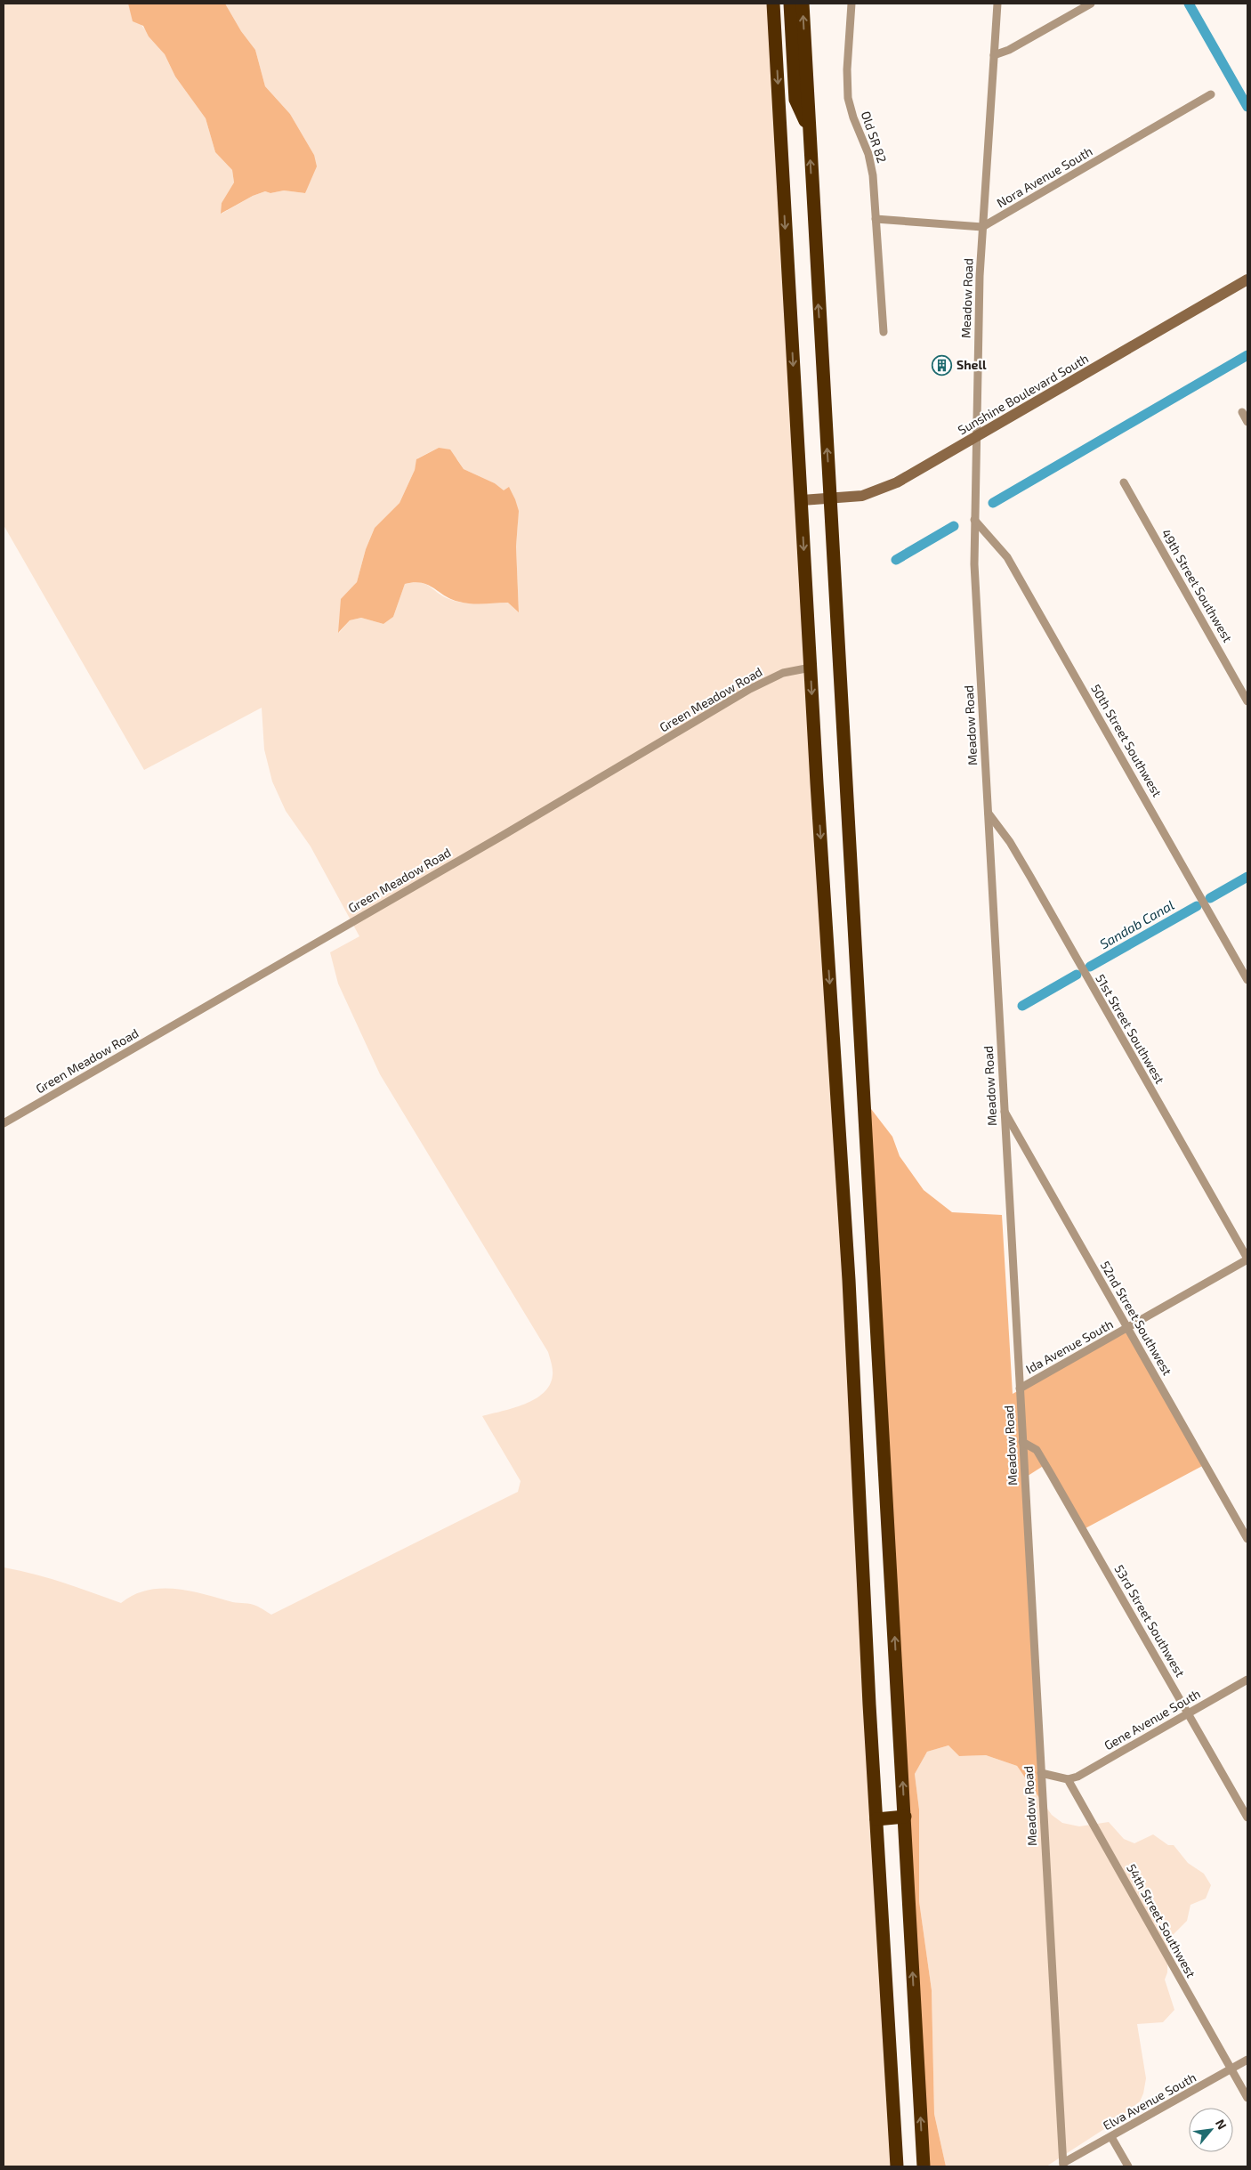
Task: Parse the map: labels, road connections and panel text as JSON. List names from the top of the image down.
{
  "streets": {
    "street": [
      "Old SR 82",
      "Nora Avenue South",
      "Meadow Road",
      "Sunshine Boulevard South",
      "49th Street Southwest",
      "Green Meadow Road",
      "50th Street Southwest",
      "51st Street Southwest",
      "52nd Street Southwest",
      "Ida Avenue South",
      "53rd Street Southwest",
      "Gene Avenue South",
      "54th Street Southwest",
      "Elva Avenue South"
    ]
  },
  "crossings": [
    ["Nora Avenue South", "Meadow Road"],
    ["Meadow Road", "Sunshine Boulevard South"],
    ["Meadow Road", "50th Street Southwest"],
    ["Meadow Road", "51st Street Southwest"],
    ["Meadow Road", "52nd Street Southwest"],
    ["Meadow Road", "Ida Avenue South"],
    ["Meadow Road", "53rd Street Southwest"],
    ["Meadow Road", "Elva Avenue South"],
    ["51st Street Southwest", "Ida Avenue South"],
    ["52nd Street Southwest", "Ida Avenue South"],
    ["53rd Street Southwest", "Gene Avenue South"],
    ["Gene Avenue South", "54th Street Southwest"],
    ["54th Street Southwest", "Elva Avenue South"]
  ],
  "water": ["Sandab Canal"],
  "places": {
    "building": ["Shell"]
  },
  "north": "top right"
}
